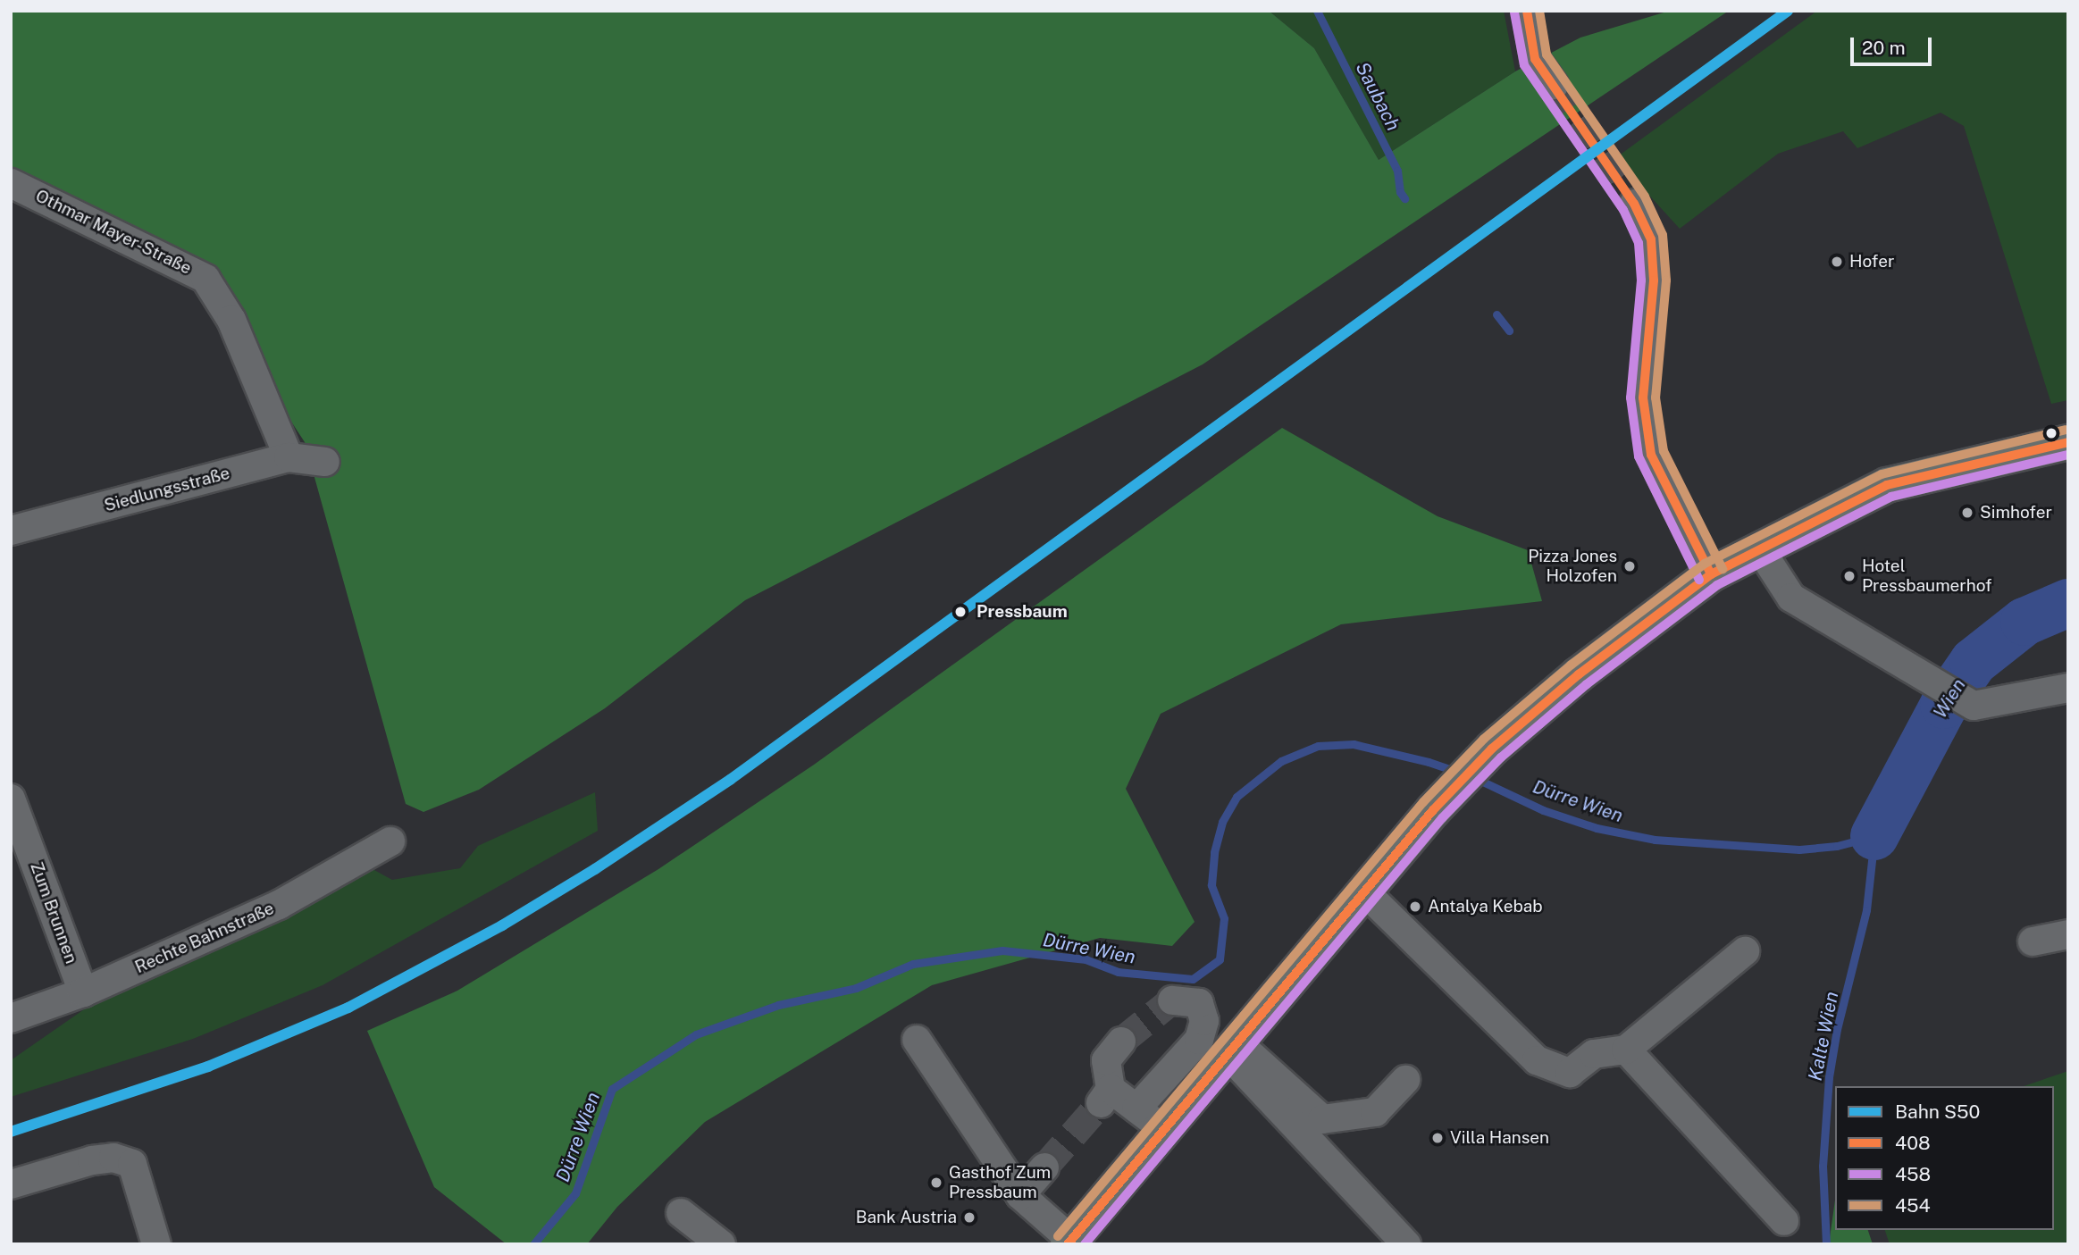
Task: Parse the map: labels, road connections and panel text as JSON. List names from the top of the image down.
{
  "streets": {
    "street": [
      "Othmar Mayer-Straße",
      "Siedlungsstraße",
      "Zum Brunnen",
      "Rechte Bahnstraße"
    ]
  },
  "crossings": [
    ["Othmar Mayer-Straße", "Siedlungsstraße"],
    ["Zum Brunnen", "Rechte Bahnstraße"]
  ],
  "water": [
    "Saubach",
    "Wien",
    "Dürre Wien",
    "Kalte Wien"
  ],
  "places": [
    "Hofer",
    "Simhofer",
    "Pizza Jones Holzofen",
    "Hotel Pressbaumerhof",
    "Pressbaum",
    "Antalya Kebab",
    "Villa Hansen",
    "Gasthof Zum Pressbaum",
    "Bank Austria"
  ],
  "lines": [
    "rail line S50",
    "transit line 408",
    "transit line 454",
    "transit line 458"
  ],
  "legend": [
    "Bahn S50",
    "408",
    "458",
    "454"
  ],
  "scale_bar": "20 m"
}
